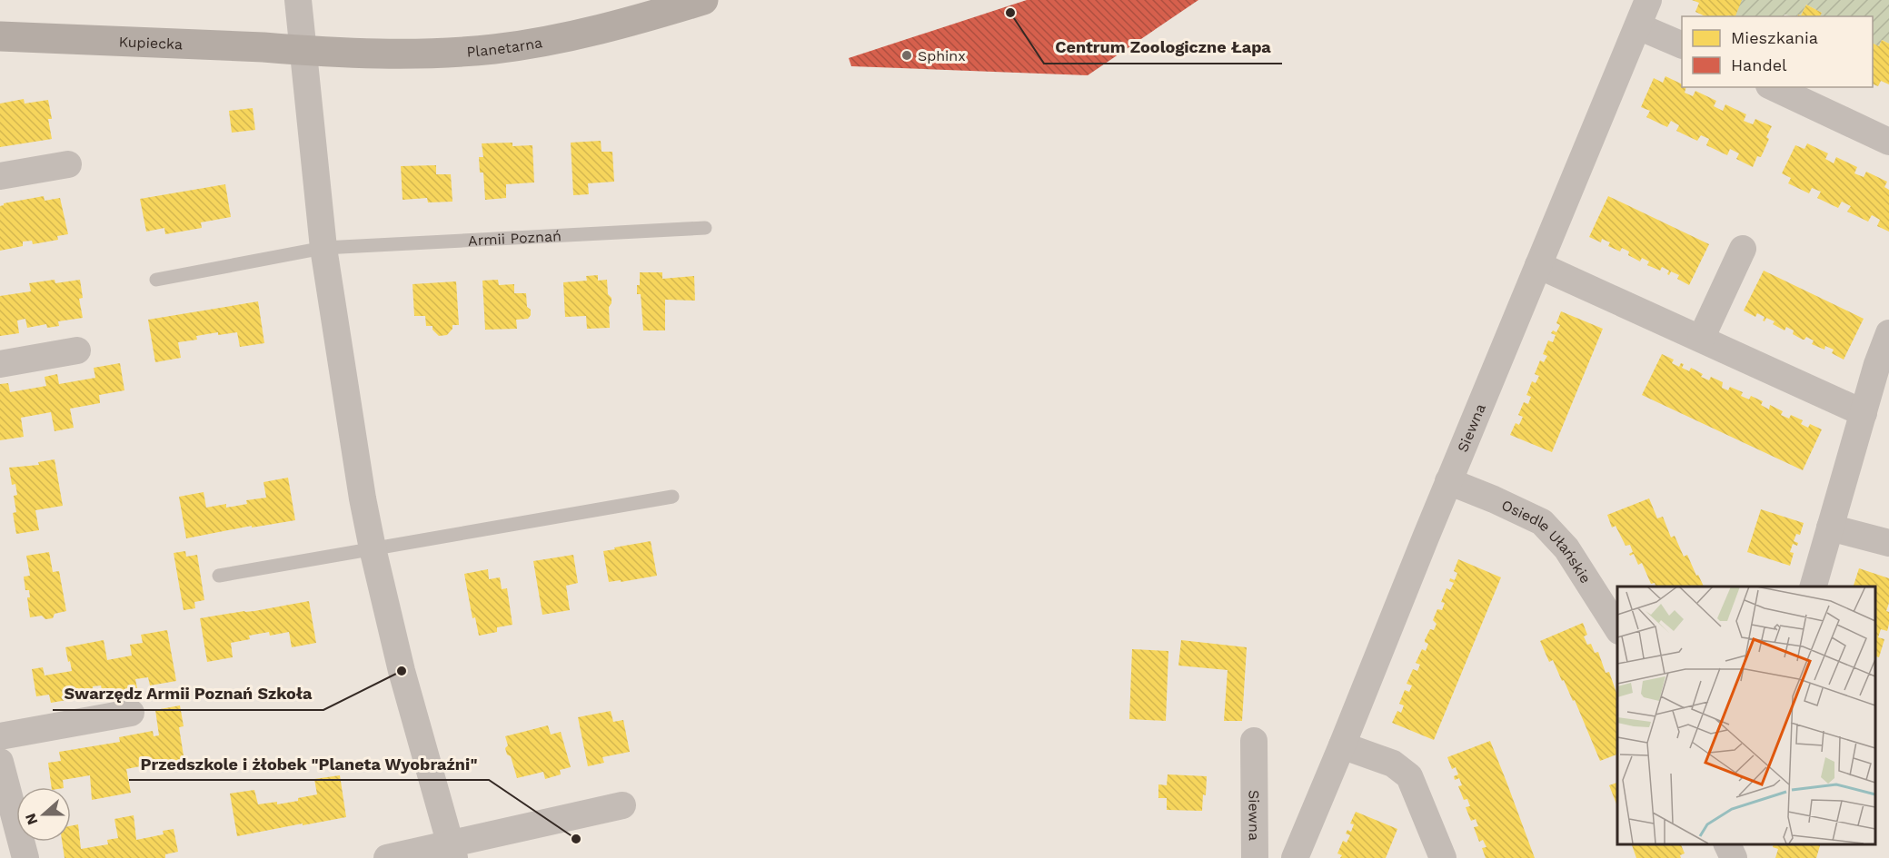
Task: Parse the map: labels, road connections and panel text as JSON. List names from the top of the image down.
{
  "streets": {
    "street": [
      "Kupiecka",
      "Planetarna",
      "Siewna",
      "Osiedle Ułańskie"
    ],
    "lane": ["Armii Poznań"]
  },
  "crossings": [
    ["Kupiecka", "Planetarna"],
    ["Siewna", "Osiedle Ułańskie"]
  ],
  "places": [
    "Centrum Zoologiczne Łapa",
    "Sphinx",
    "Swarzędz Armii Poznań Szkoła",
    "Przedszkole i żłobek \"Planeta Wyobraźni\""
  ],
  "legend": ["Mieszkania", "Handel"],
  "north": "left"
}
